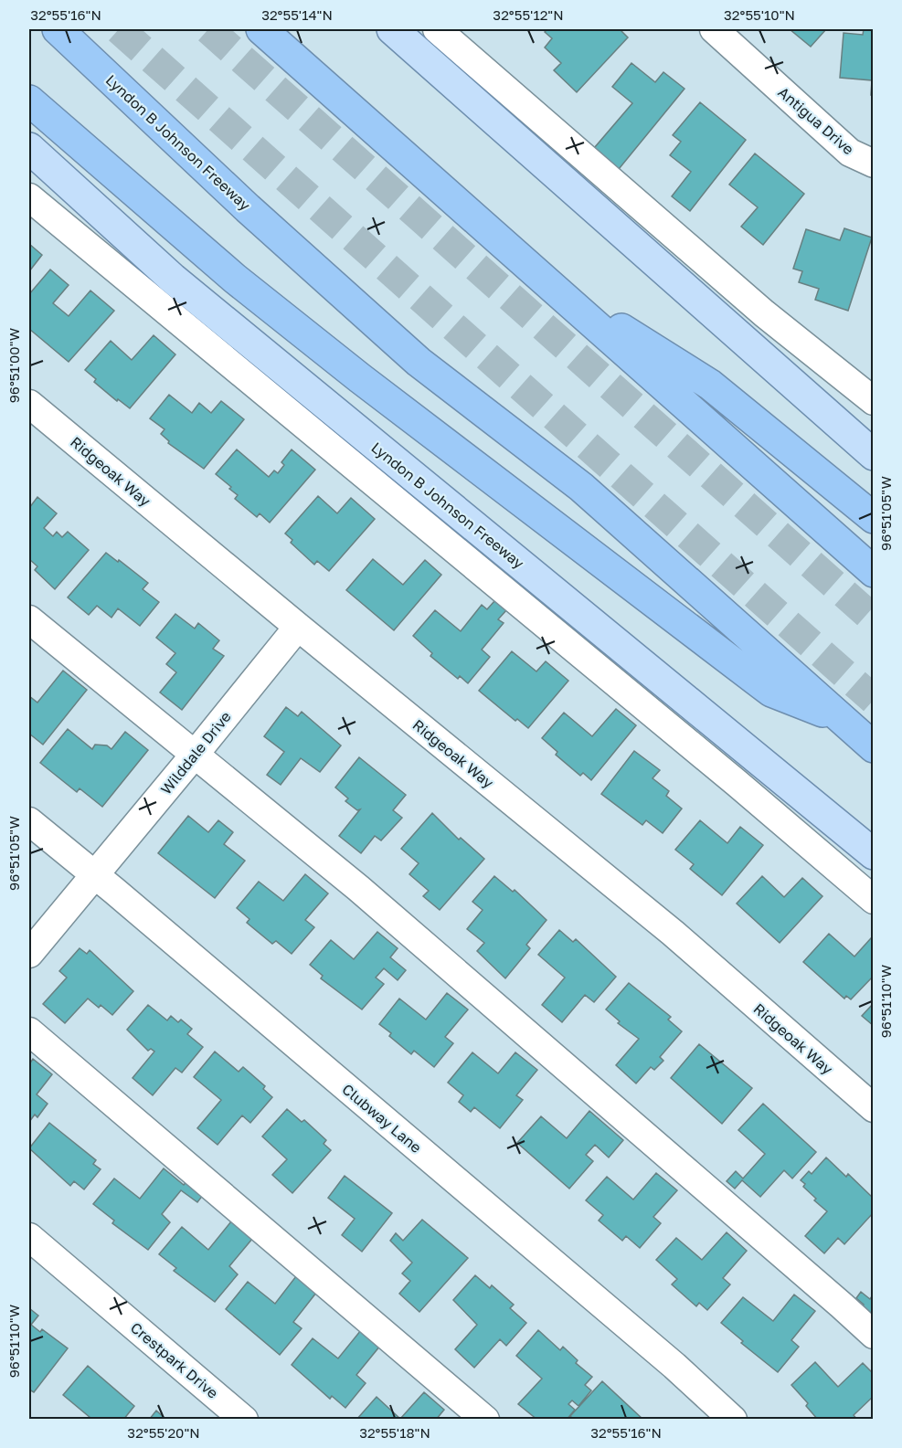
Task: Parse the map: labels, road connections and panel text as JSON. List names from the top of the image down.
{
  "streets": {
    "highway": ["Lyndon B Johnson Freeway"],
    "street": [
      "Antigua Drive",
      "Ridgeoak Way",
      "Wilddale Drive",
      "Clubway Lane",
      "Crestpark Drive"
    ]
  },
  "crossings": [
    ["Ridgeoak Way", "Wilddale Drive"],
    ["Wilddale Drive", "Clubway Lane"]
  ],
  "coordinates": [
    "32°55'16\"N",
    "32°55'14\"N",
    "32°55'12\"N",
    "32°55'10\"N",
    "96°51'00\"W",
    "96°51'05\"W",
    "96°51'10\"W",
    "32°55'20\"N",
    "32°55'18\"N"
  ]
}
